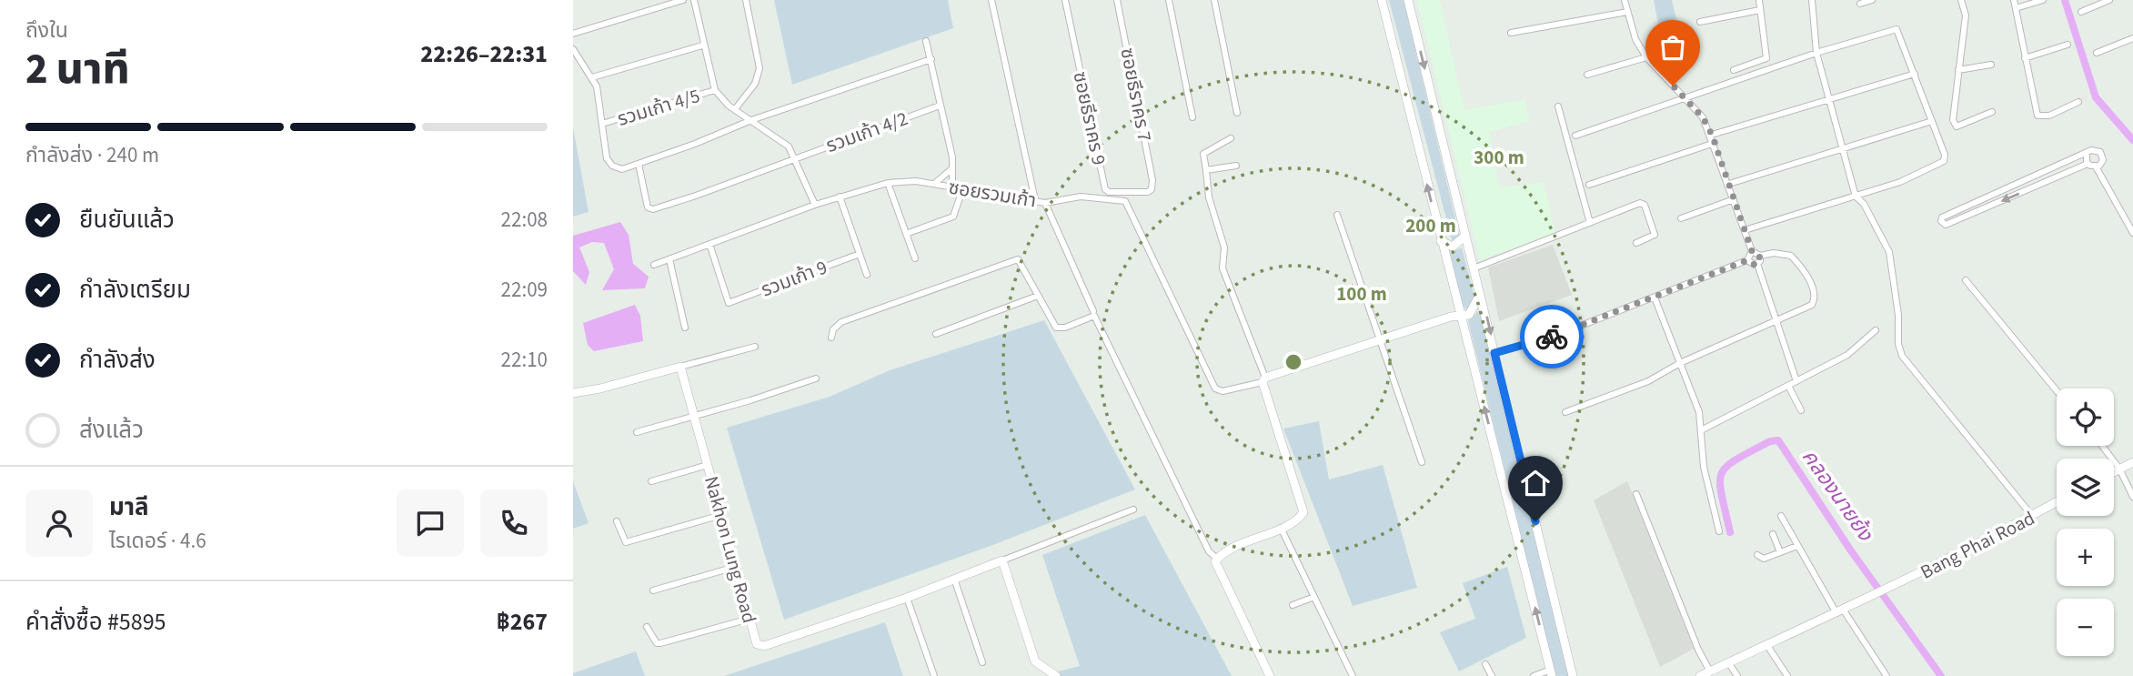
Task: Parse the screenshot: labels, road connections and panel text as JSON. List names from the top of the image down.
{
  "streets": {
    "street": [
      "ซอยธีราคร 7",
      "รวมเก้า 4/5",
      "ซอยธีราคร 9",
      "รวมเก้า 4/2",
      "ซอยรวมเก้า",
      "รวมเก้า 9",
      "Bang Phai Road",
      "Nakhon Lung Road"
    ]
  },
  "crossings": [
    ["ซอยธีราคร 7", "ซอยธีราคร 9"]
  ],
  "water": ["คลองนายย้ง"],
  "page": {
    "heading": ["2 นาที", "ถึงใน", "22:26–22:31"],
    "panel": [
      "มาลี",
      "ไรเดอร์ · 4.6",
      "คำสั่งซื้อ #5895",
      "฿267"
    ],
    "bar": "กำลังส่ง · 240 m",
    "list": [
      ["ยืนยันแล้ว", "22:08"],
      ["กำลังเตรียม", "22:09"],
      ["กำลังส่ง", "22:10"],
      "ส่งแล้ว"
    ],
    "map_buttons": ["+", "−"]
  },
  "rings": ["300 m", "200 m", "100 m"]
}
